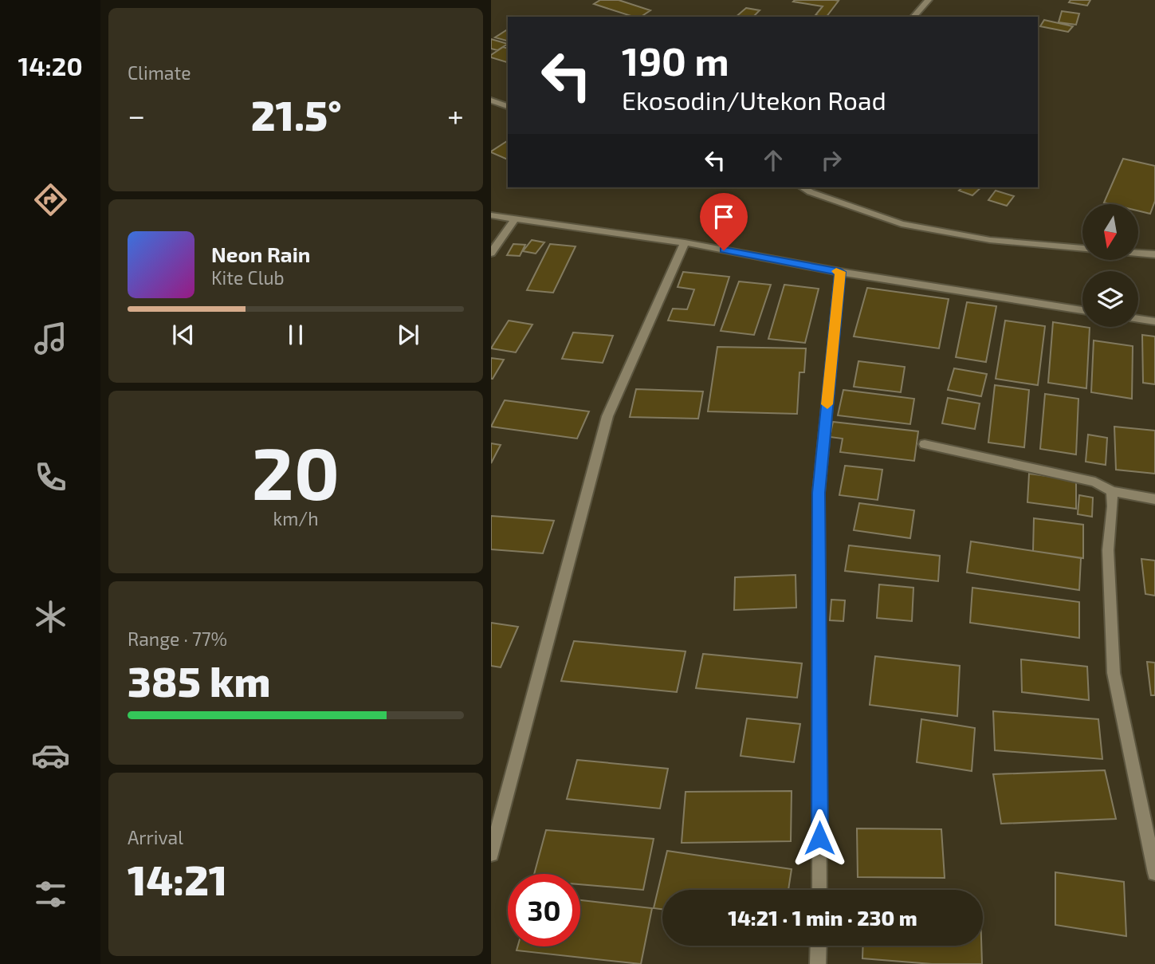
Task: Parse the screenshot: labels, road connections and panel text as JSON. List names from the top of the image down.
{
  "north": "bottom",
  "page": {
    "tabs": "14:20",
    "tile": [
      "Climate",
      ["20", "km/h"],
      ["Range · 77%", "385 km"],
      ["Arrival", "14:21"]
    ],
    "turn": ["190 m", "Ekosodin/Utekon Road"],
    "heat": ["−", "21.5°", "+"],
    "song": ["Neon Rain", "Kite Club"],
    "limit": "30",
    "trip": "14:21 · 1 min · 230 m"
  }
}
